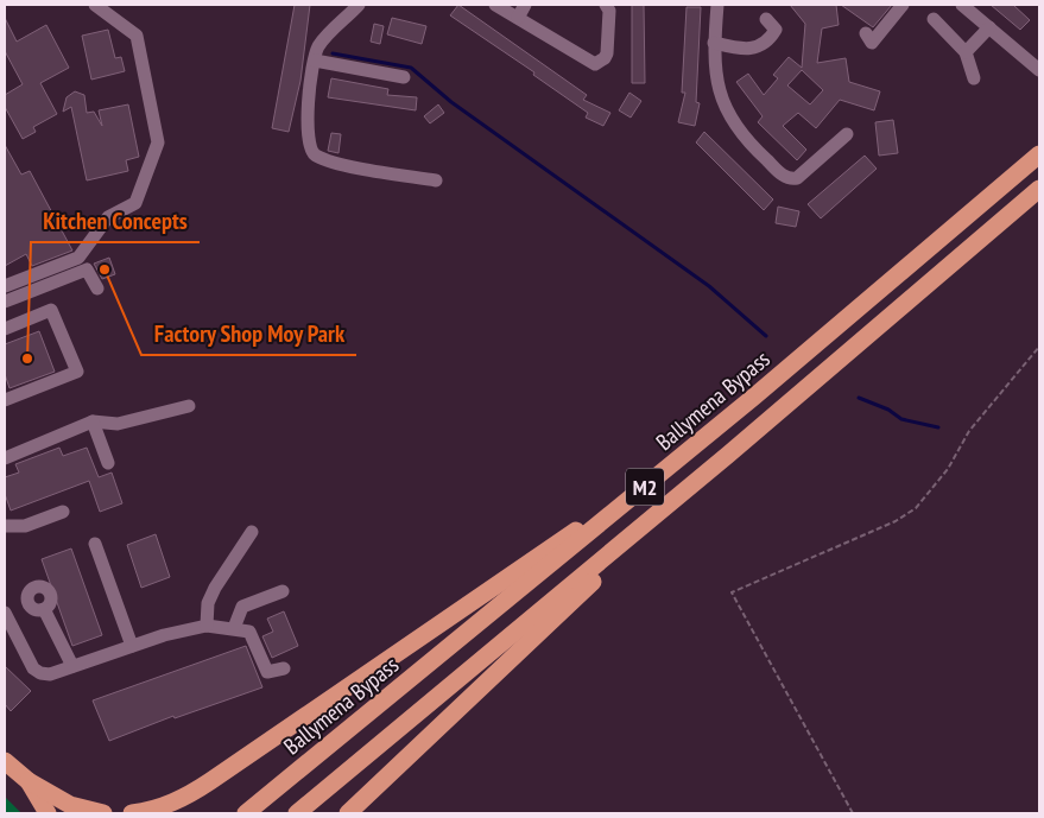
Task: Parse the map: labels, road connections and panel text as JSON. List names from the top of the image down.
{
  "streets": {
    "highway": ["Ballymena Bypass", "M2"]
  },
  "crossings": [
    ["Ballymena Bypass", "M2"]
  ],
  "places": ["Factory Shop Moy Park", "Kitchen Concepts"]
}
